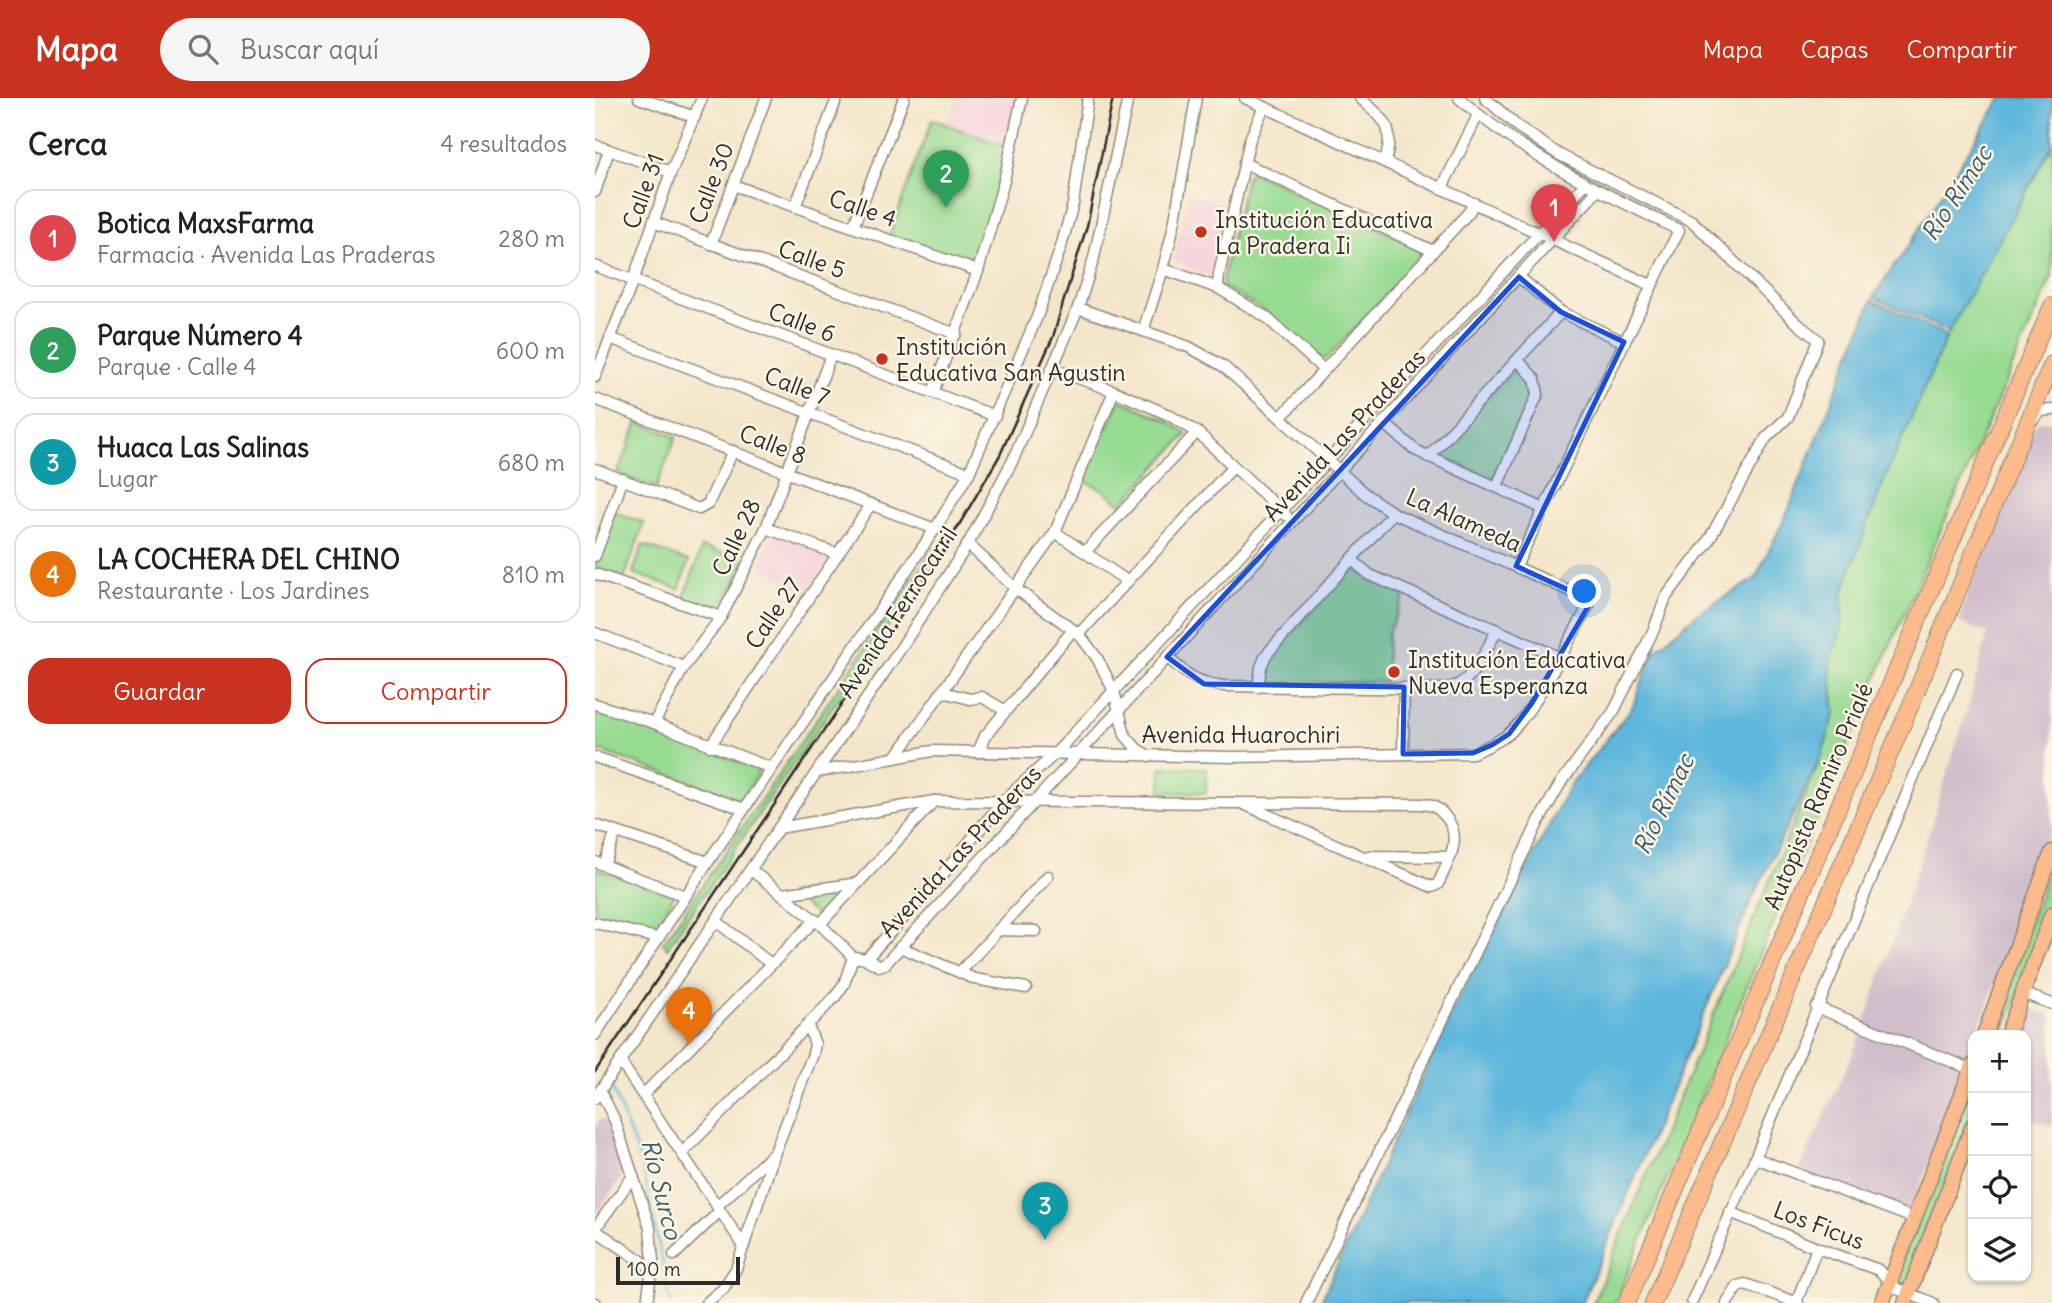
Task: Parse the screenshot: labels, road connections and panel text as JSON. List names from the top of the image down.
{
  "streets": {
    "highway": ["Autopista Ramiro Prialé"],
    "street": [
      "Calle 30",
      "Calle 31",
      "Calle 4",
      "Calle 5",
      "Calle 6",
      "Calle 7",
      "Avenida Las Praderas",
      "Calle 8",
      "La Alameda",
      "Calle 28",
      "Avenida Ferrocarril",
      "Calle 27",
      "Avenida Huarochiri",
      "Los Ficus"
    ]
  },
  "crossings": [
    ["Calle 30", "Calle 4"],
    ["Calle 30", "Calle 5"],
    ["Calle 31", "Calle 5"],
    ["Calle 31", "Calle 6"],
    ["Calle 31", "Calle 7"],
    ["Calle 6", "Calle 28"],
    ["Calle 6", "Avenida Ferrocarril"],
    ["Calle 7", "Calle 28"],
    ["Calle 7", "Avenida Ferrocarril"],
    ["Avenida Las Praderas", "La Alameda"],
    ["Avenida Las Praderas", "Avenida Huarochiri"],
    ["Calle 8", "Calle 28"],
    ["Calle 8", "Avenida Ferrocarril"],
    ["Calle 8", "Calle 27"],
    ["La Alameda", "Avenida Ferrocarril"],
    ["La Alameda", "Avenida Huarochiri"],
    ["Avenida Ferrocarril", "Avenida Huarochiri"]
  ],
  "water": ["Río Rímac", "Río Surco"],
  "places": ["Institución Educativa La Pradera Ii", "Institución Educativa San Agustin", "Institución Educativa Nueva Esperanza"],
  "scale_bar": "100 m",
  "page": {
    "header": "Mapa",
    "search": "Buscar aquí",
    "nav": ["Mapa", "Capas", "Compartir"],
    "heading": ["Cerca", "4 resultados"],
    "pins": [
      "2",
      "1",
      "4",
      "3"
    ],
    "list": [
      {
        "mark": "1",
        "name": "Botica MaxsFarma",
        "note": "Farmacia · Avenida Las Praderas",
        "value": "280 m"
      },
      {
        "mark": "2",
        "name": "Parque Número 4",
        "note": "Parque · Calle 4",
        "value": "600 m"
      },
      {
        "mark": "3",
        "name": "Huaca Las Salinas",
        "note": "Lugar",
        "value": "680 m"
      },
      {
        "mark": "4",
        "name": "LA COCHERA DEL CHINO",
        "note": "Restaurante · Los Jardines",
        "value": "810 m"
      }
    ],
    "buttons": ["Guardar", "Compartir"],
    "map_buttons": ["+", "−"],
    "scale": "100 m"
  }
}
